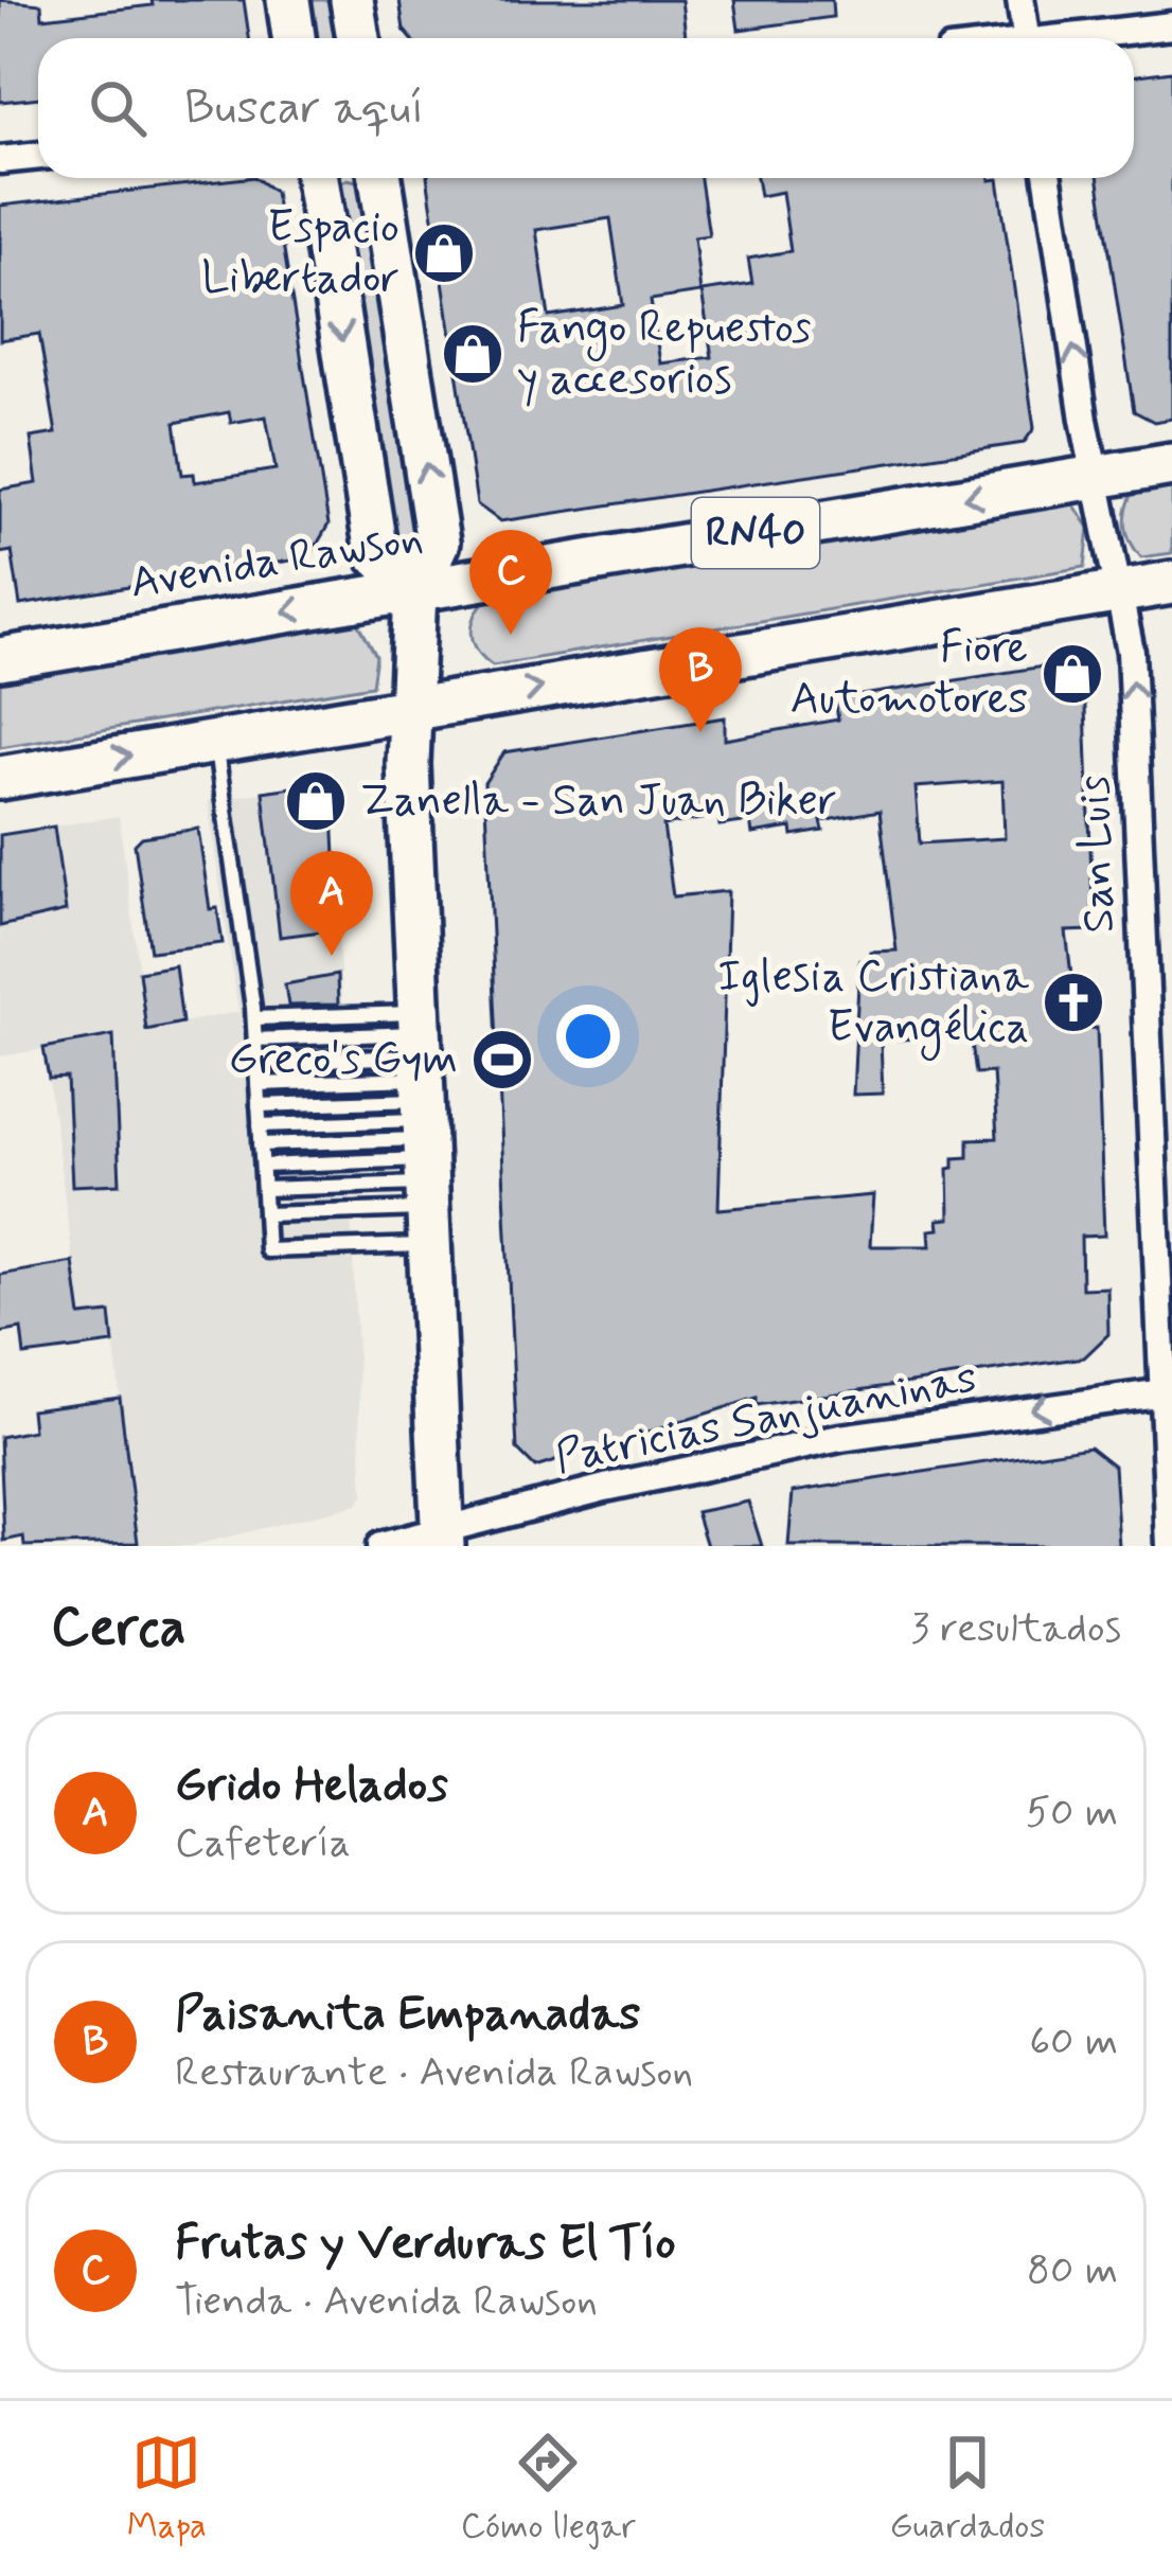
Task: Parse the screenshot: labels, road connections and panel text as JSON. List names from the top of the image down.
{
  "streets": {
    "main road": ["RN40", "Avenida Rawson"],
    "street": ["San Luis", "Patricias Sanjuaninas"]
  },
  "crossings": [
    ["Avenida Rawson", "San Luis"],
    ["San Luis", "Patricias Sanjuaninas"]
  ],
  "one_way": ["San Luis", "Patricias Sanjuaninas"],
  "places": {
    "shop": [
      "Espacio Libertador",
      "Fango Repuestos y accesorios",
      "Fiore Automotores",
      "Zanella - San Juan Biker"
    ],
    "church": ["Iglesia Cristiana Evangélica"],
    "sports": ["Greco's Gym"]
  },
  "page": {
    "search": "Buscar aquí",
    "pins": ["C", "B", "A"],
    "heading": ["Cerca", "3 resultados"],
    "list": [
      {
        "mark": "A",
        "name": "Grido Helados",
        "note": "Cafetería",
        "value": "50 m"
      },
      {
        "mark": "B",
        "name": "Paisanita Empanadas",
        "note": "Restaurante · Avenida Rawson",
        "value": "60 m"
      },
      {
        "mark": "C",
        "name": "Frutas y Verduras El Tío",
        "note": "Tienda · Avenida Rawson",
        "value": "80 m"
      }
    ],
    "nav": ["Mapa", "Cómo llegar", "Guardados"]
  }
}
